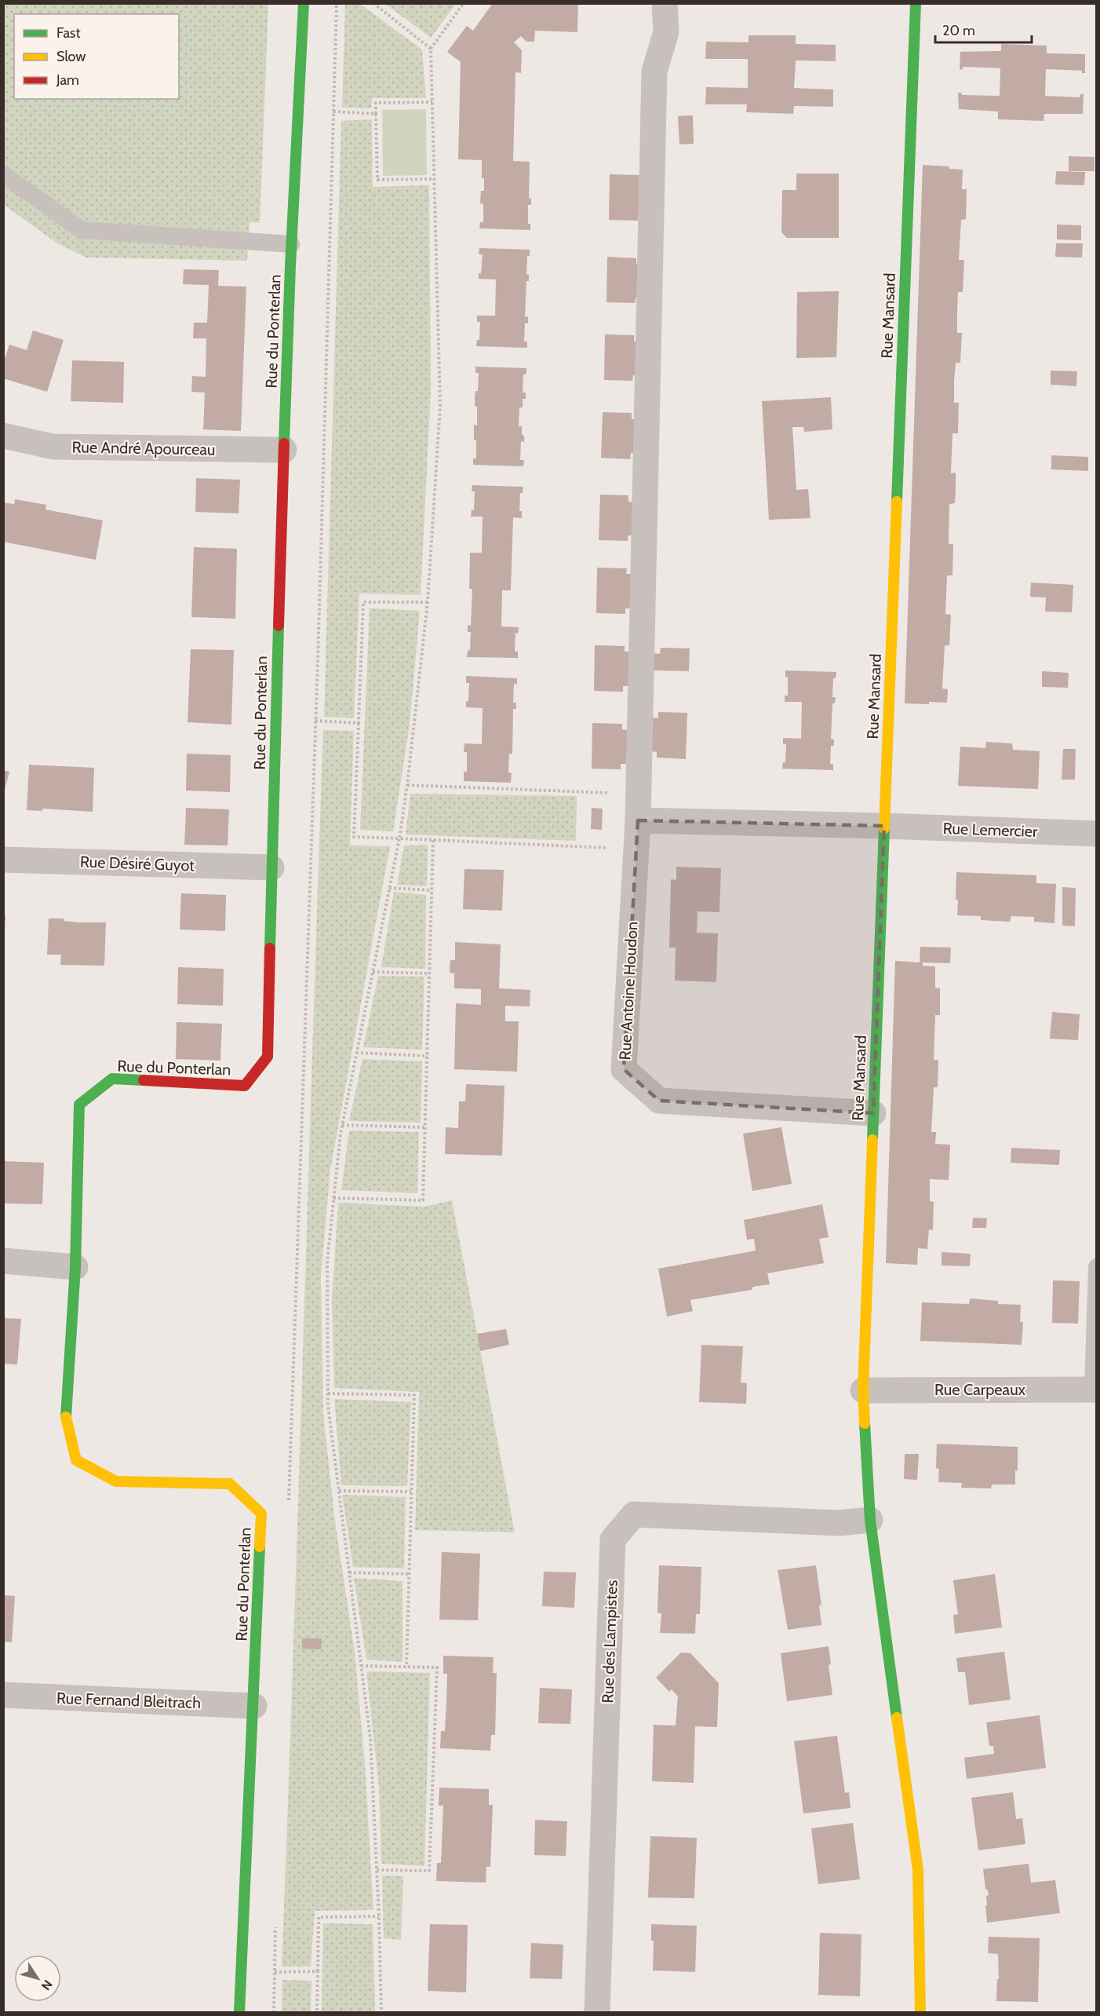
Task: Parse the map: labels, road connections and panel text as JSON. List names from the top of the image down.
{
  "streets": {
    "street": [
      "Rue Mansard",
      "Rue du Ponterlan",
      "Rue André Apourceau",
      "Rue Lemercier",
      "Rue Désiré Guyot",
      "Rue Antoine Houdon",
      "Rue Carpeaux",
      "Rue des Lampistes",
      "Rue Fernand Bleitrach"
    ]
  },
  "crossings": [
    ["Rue Mansard", "Rue Lemercier"],
    ["Rue Mansard", "Rue Antoine Houdon"],
    ["Rue Mansard", "Rue Carpeaux"],
    ["Rue Mansard", "Rue des Lampistes"],
    ["Rue du Ponterlan", "Rue André Apourceau"],
    ["Rue du Ponterlan", "Rue Désiré Guyot"],
    ["Rue du Ponterlan", "Rue Fernand Bleitrach"],
    ["Rue Lemercier", "Rue Antoine Houdon"]
  ],
  "legend": ["Fast", "Slow", "Jam"],
  "scale_bar": "20 m",
  "north": "bottom right"
}
